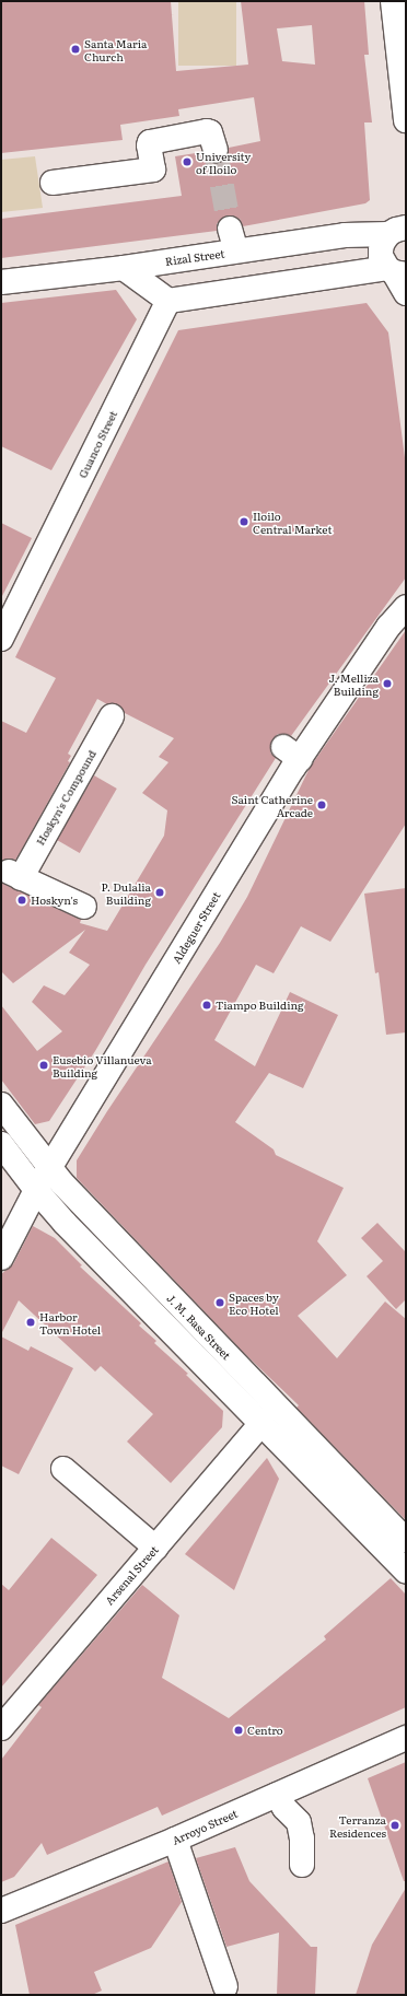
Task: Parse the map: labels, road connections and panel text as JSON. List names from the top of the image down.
{
  "streets": {
    "street": [
      "Rizal Street",
      "Guanco Street",
      "Hoskyn's Compound",
      "Aldeguer Street",
      "J. M. Basa Street",
      "Arsenal Street",
      "Arroyo Street"
    ]
  },
  "crossings": [
    ["Aldeguer Street", "J. M. Basa Street"],
    ["J. M. Basa Street", "Arsenal Street"]
  ],
  "places": [
    "Santa Maria Church",
    "University of Iloilo",
    "Iloilo Central Market",
    "J. Melliza Building",
    "Saint Catherine Arcade",
    "P. Dulalia Building",
    "Hoskyn's",
    "Tiampo Building",
    "Eusebio Villanueva Building",
    "Spaces by Eco Hotel",
    "Harbor Town Hotel",
    "Centro",
    "Terranza Residences"
  ]
}
